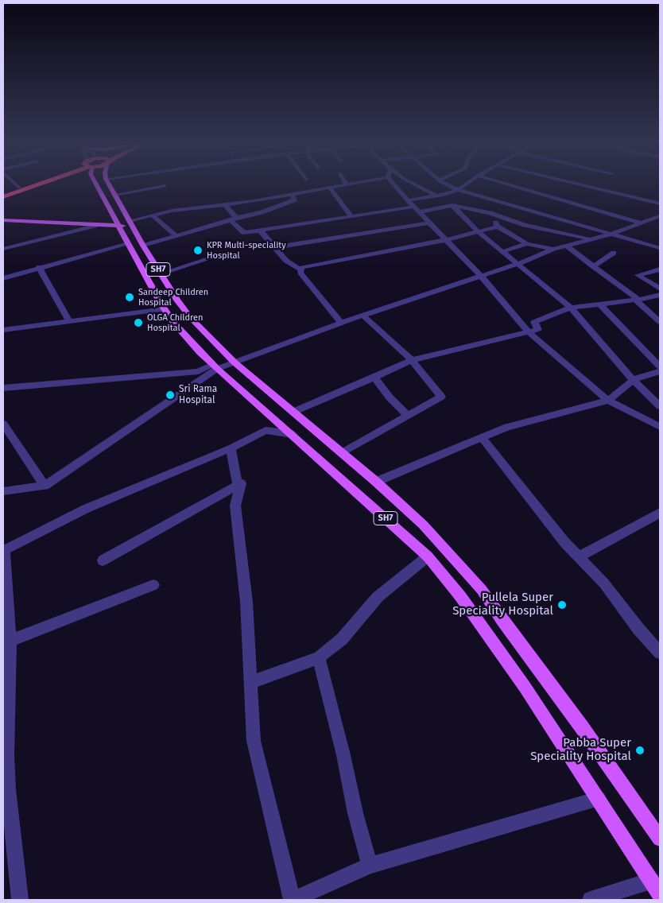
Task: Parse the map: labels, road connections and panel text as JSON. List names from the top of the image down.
{
  "streets": {
    "main road": ["SH7"]
  },
  "places": [
    "KPR Multi-speciality Hospital",
    "Sandeep Children Hospital",
    "OLGA Children Hospital",
    "Sri Rama Hospital",
    "Pullela Super Speciality Hospital",
    "Pabba Super Speciality Hospital"
  ]
}
